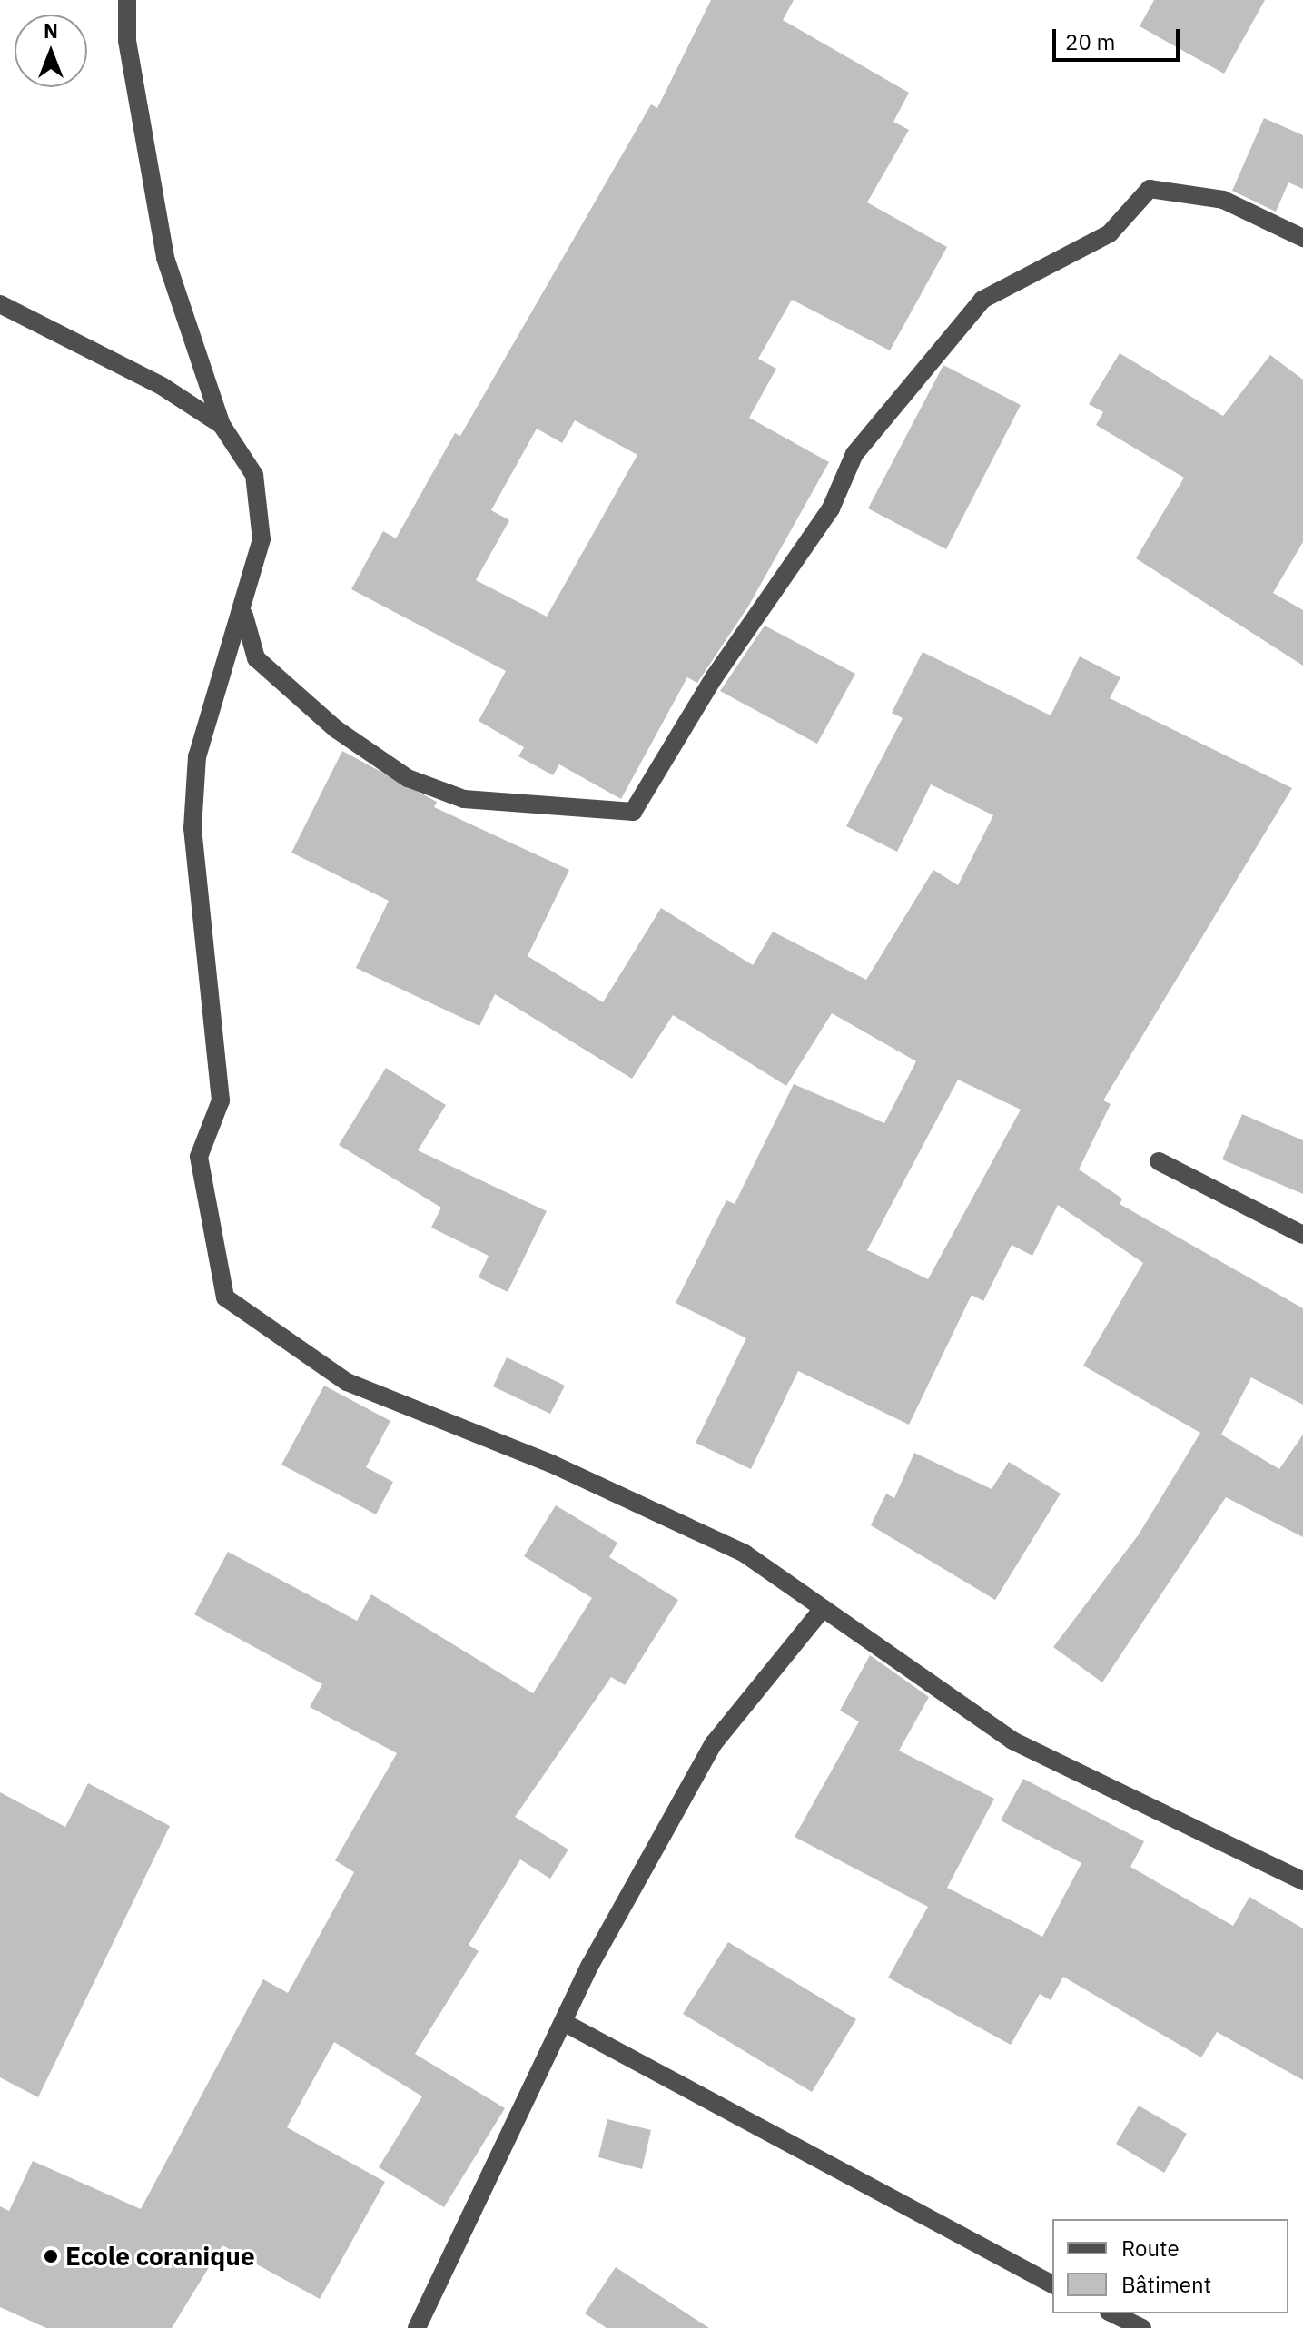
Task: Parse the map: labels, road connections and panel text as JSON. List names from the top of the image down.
{
  "places": ["Ecole coranique"],
  "legend": ["Route", "Bâtiment"],
  "scale_bar": "20 m",
  "north": "top"
}
